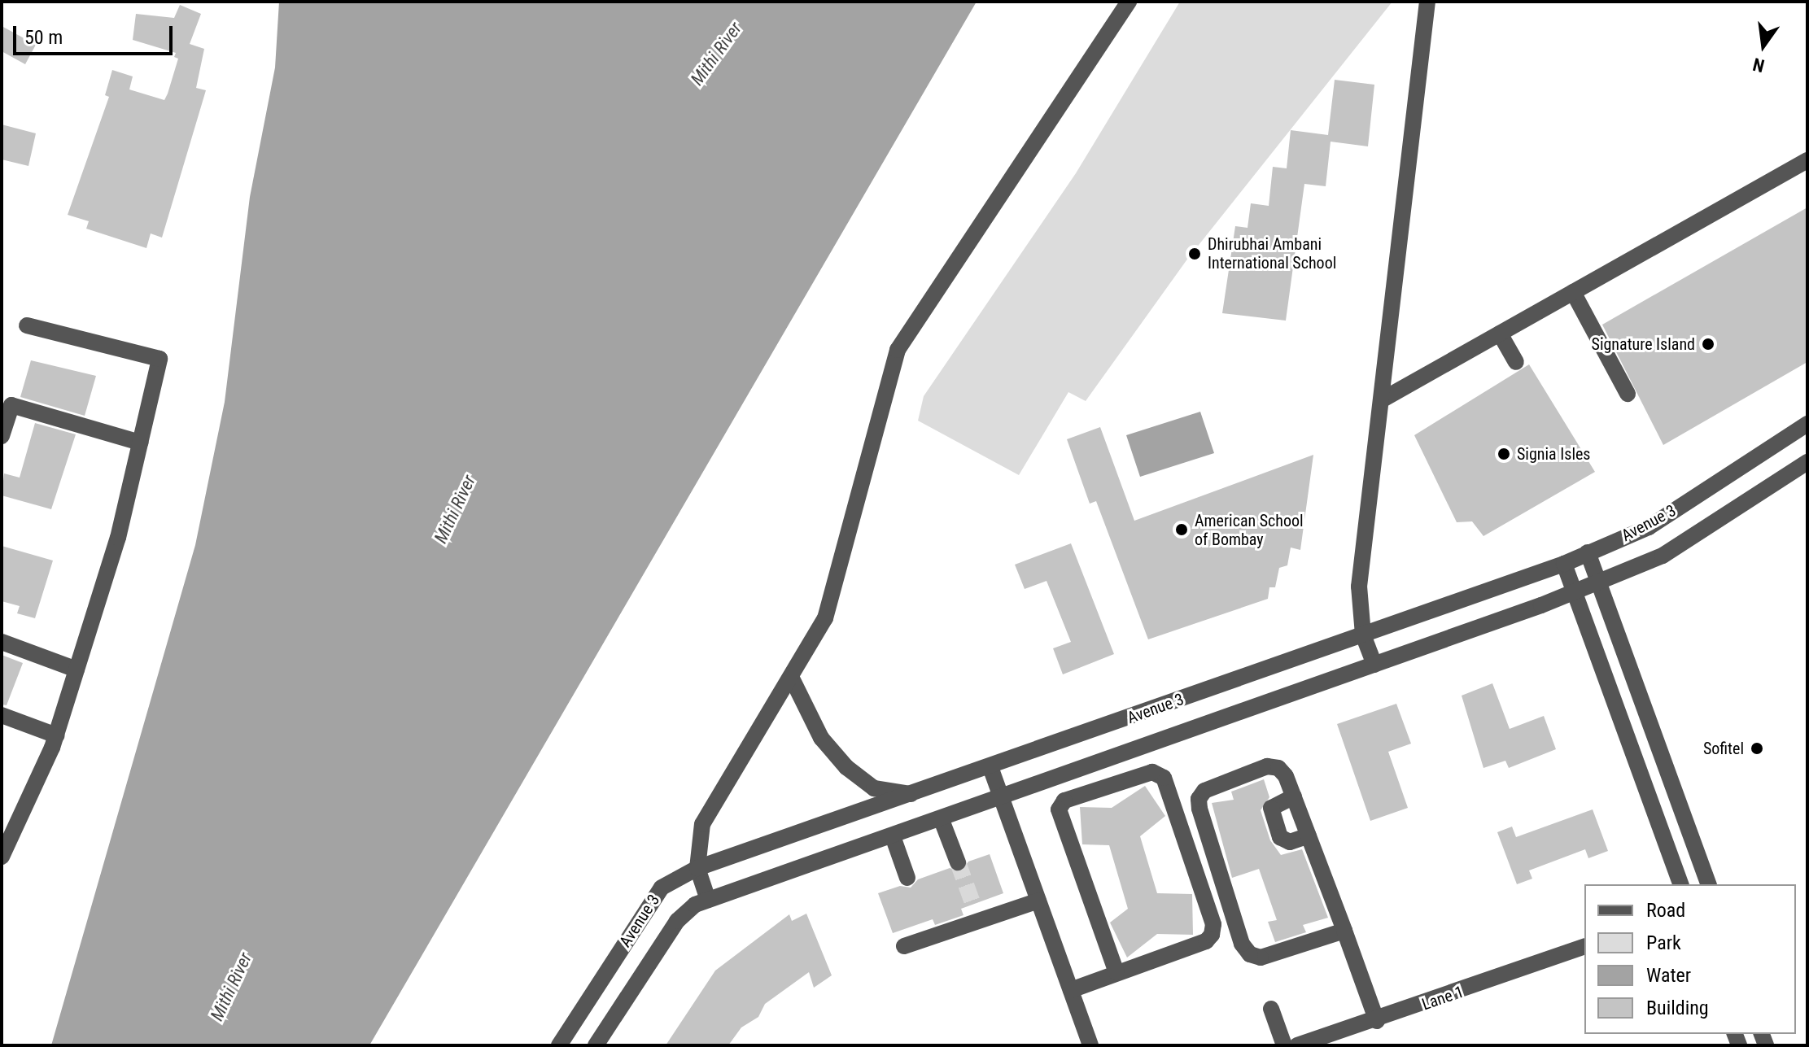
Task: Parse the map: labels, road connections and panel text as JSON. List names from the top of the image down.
{
  "streets": {
    "street": ["Avenue 3", "Lane 1"]
  },
  "water": ["Mithi River"],
  "places": [
    "Dhirubhai Ambani International School",
    "Signature Island",
    "Signia Isles",
    "American School of Bombay",
    "Sofitel"
  ],
  "legend": [
    "Road",
    "Park",
    "Water",
    "Building"
  ],
  "scale_bar": "50 m",
  "north": "bottom"
}
